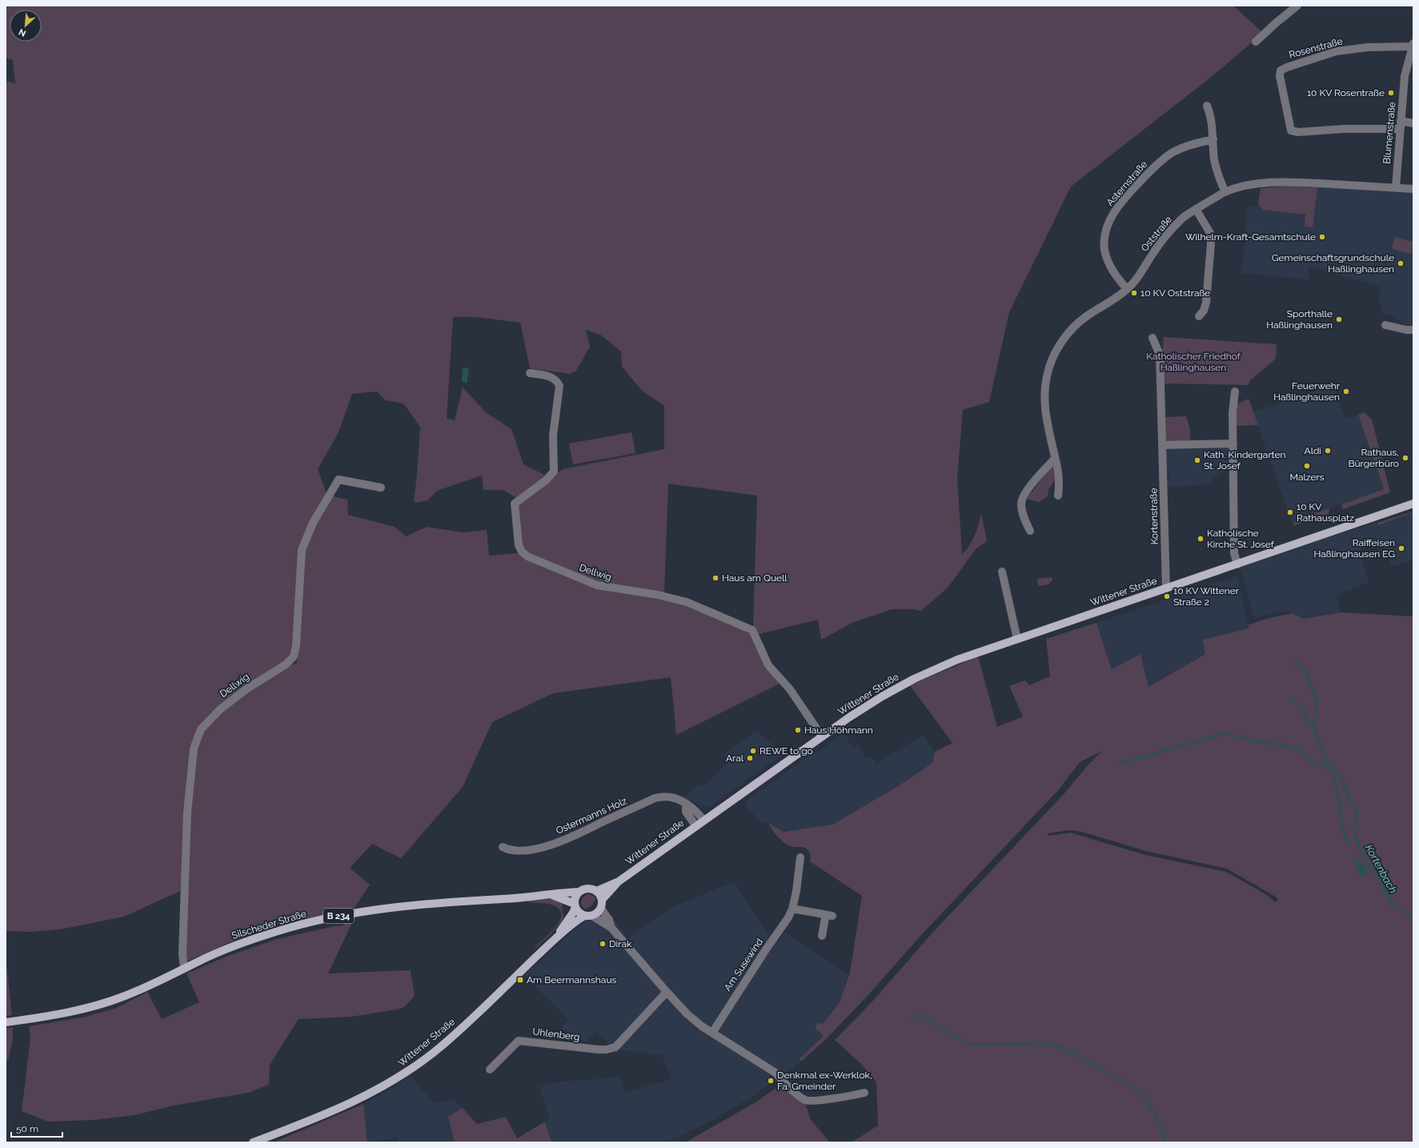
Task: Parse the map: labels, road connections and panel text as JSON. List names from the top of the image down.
{
  "streets": {
    "main road": ["Wittener Straße", "B 234", "Silscheder Straße"],
    "street": [
      "Rosenstraße",
      "Blumenstraße",
      "Asternstraße",
      "Oststraße",
      "Kortenstraße",
      "Dellwig",
      "Ostermanns Holz",
      "Am Susewind",
      "Uhlenberg"
    ]
  },
  "crossings": [
    ["Rosenstraße", "Blumenstraße"],
    ["Blumenstraße", "Oststraße"],
    ["Asternstraße", "Oststraße"],
    ["Kortenstraße", "Wittener Straße"],
    ["Dellwig", "Wittener Straße"],
    ["Dellwig", "Silscheder Straße"],
    ["Wittener Straße", "Ostermanns Holz"],
    ["Wittener Straße", "Silscheder Straße"]
  ],
  "water": ["Kortenbach"],
  "parks": ["Katholischer Friedhof Haßlinghausen"],
  "places": {
    "other": [
      "10 KV Rosentraße",
      "Wilhelm-Kraft-Gesamtschule",
      "Gemeinschaftsgrundschule Haßlinghausen",
      "10 KV Oststraße",
      "Sporthalle Haßlinghausen",
      "Feuerwehr Haßlinghausen",
      "Aldi",
      "Rathaus, Bürgerbüro",
      "Kath. Kindergarten St. Josef",
      "Malzers",
      "10 KV Rathausplatz",
      "Katholische Kirche St. Josef",
      "Raiffeisen Haßlinghausen EG",
      "Haus am Quell",
      "10 KV Wittener Straße 2",
      "Haus Höhmann",
      "REWE to go",
      "Aral",
      "Dirak",
      "Denkmal ex-Werklok, Fa. Gmeinder"
    ],
    "transit": ["Am Beermannshaus"]
  },
  "scale_bar": "50 m",
  "north": "bottom left"
}
